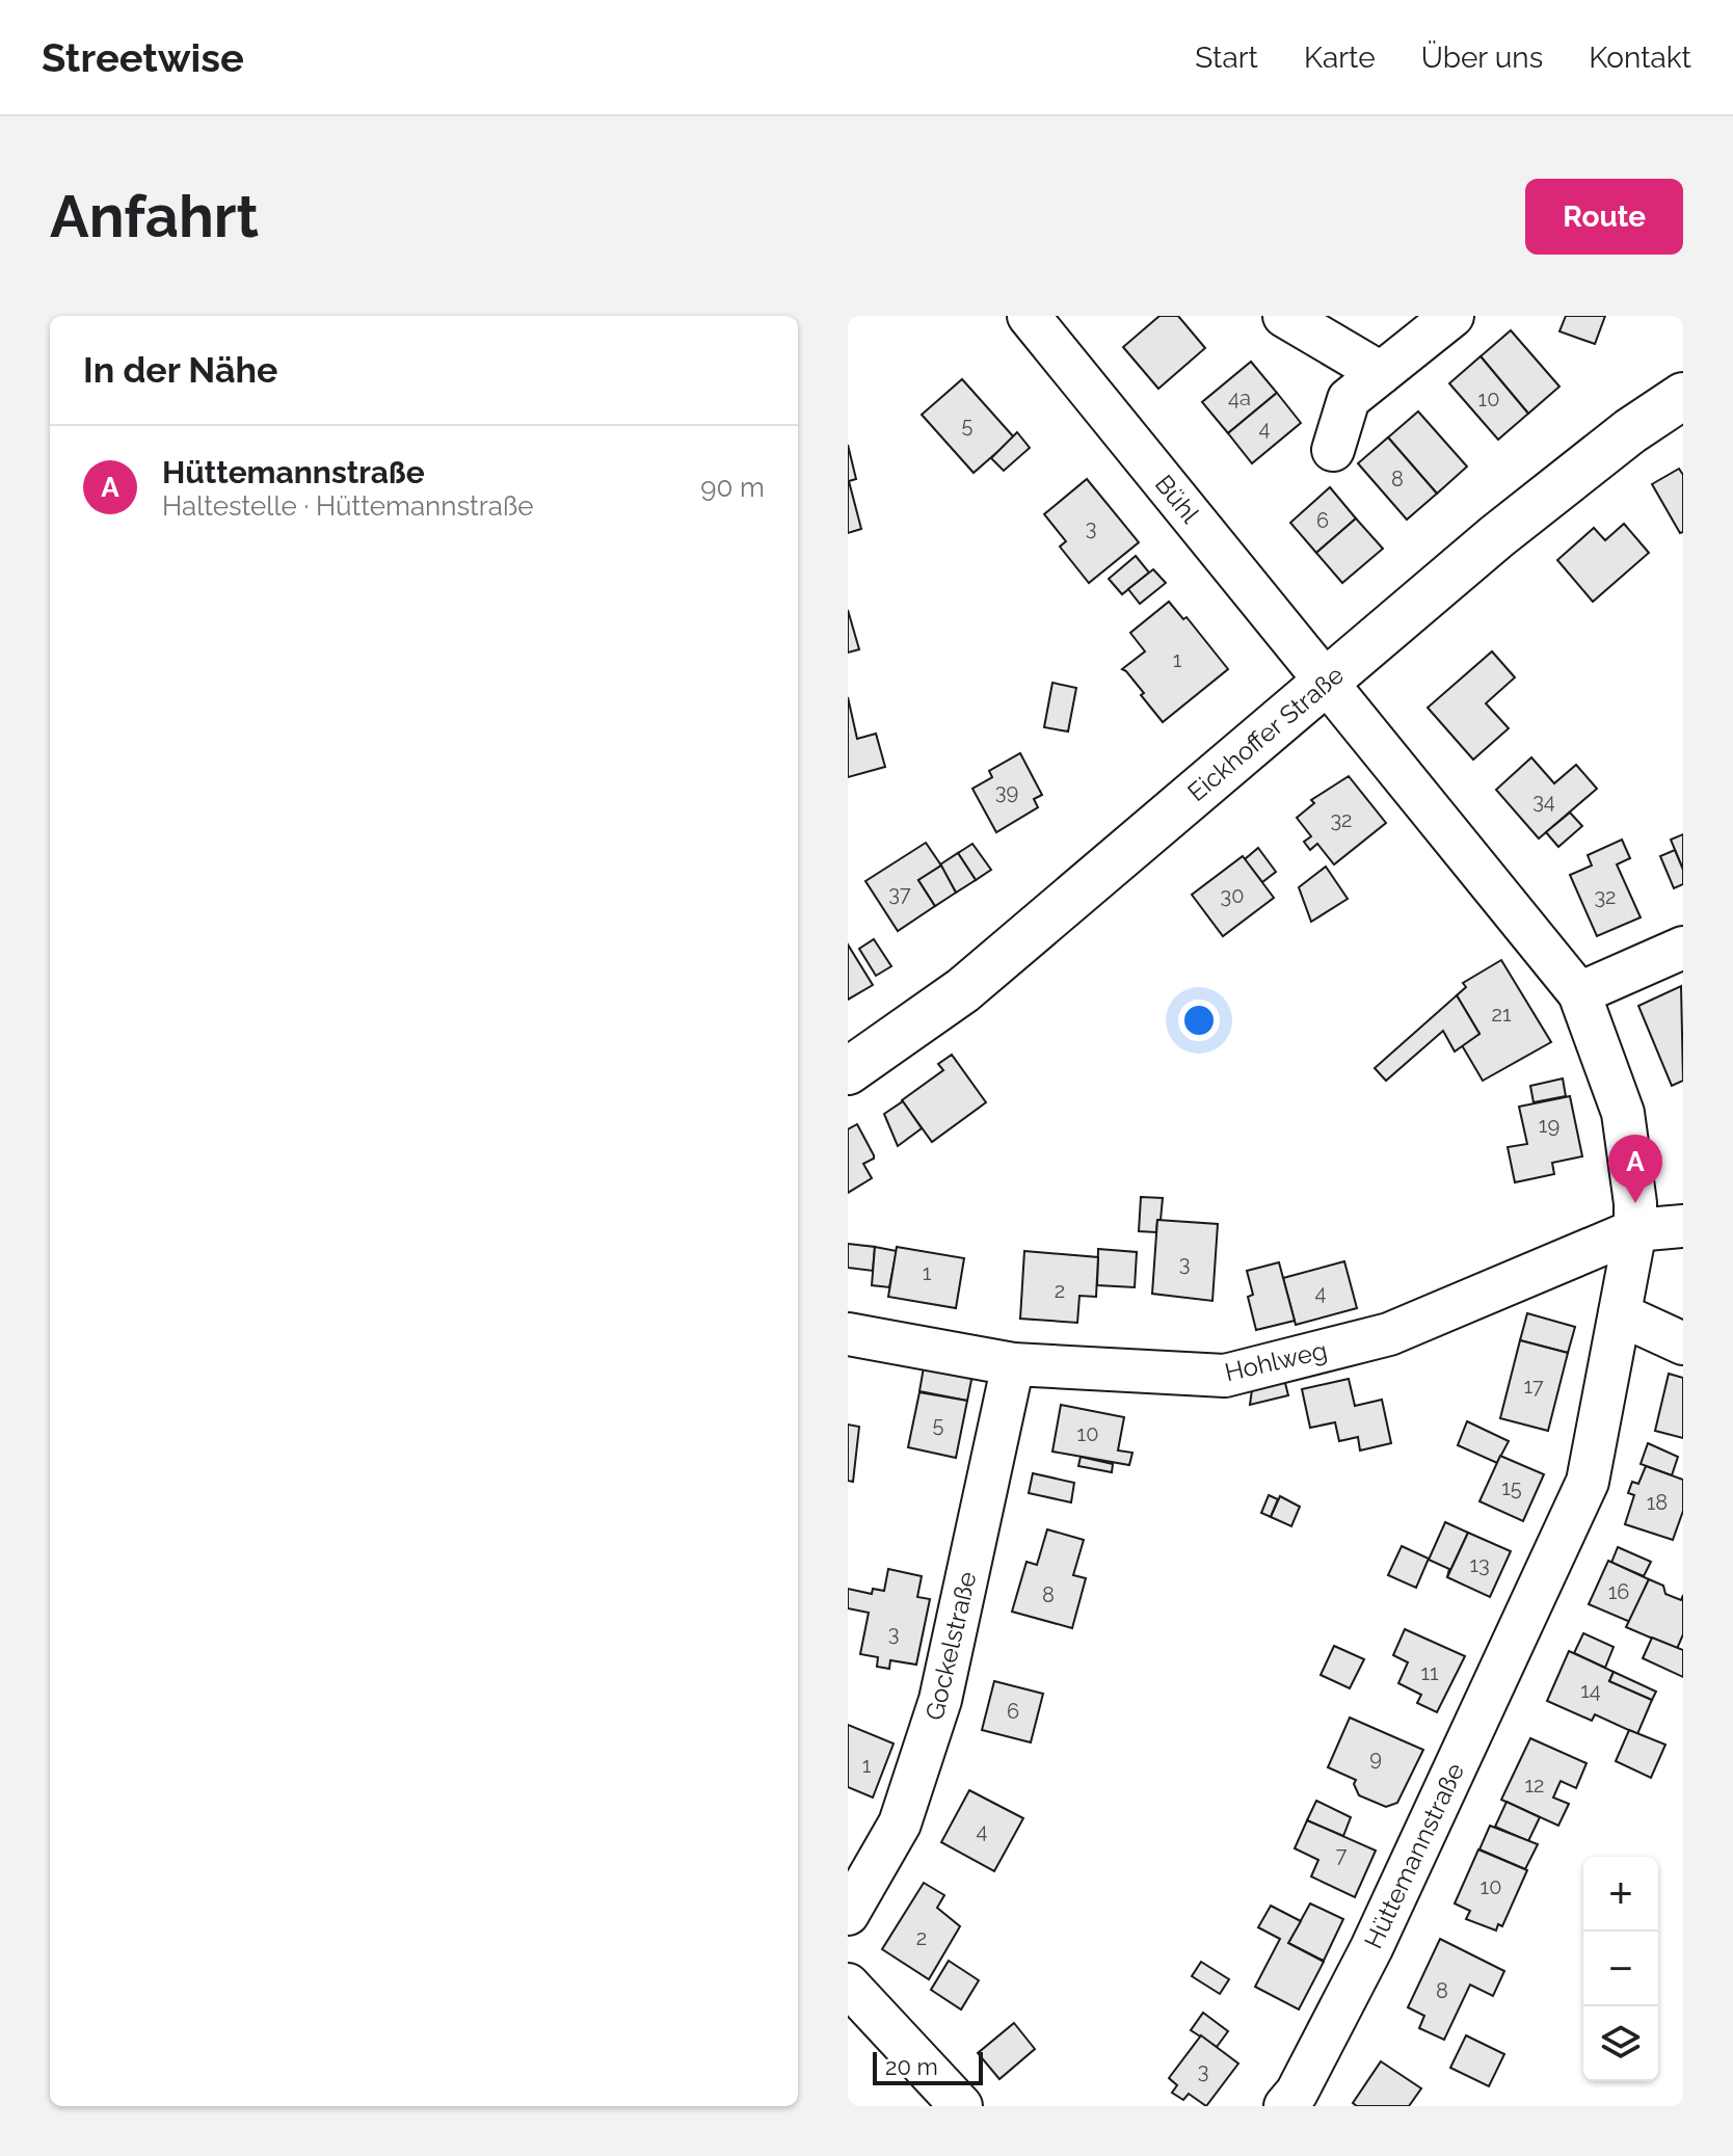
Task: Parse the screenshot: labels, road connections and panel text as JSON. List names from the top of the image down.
{
  "streets": {
    "main road": ["Eickhoffer Straße"],
    "street": [
      "Bühl",
      "Hohlweg",
      "Gockelstraße",
      "Hüttemannstraße"
    ]
  },
  "crossings": [
    ["Bühl", "Eickhoffer Straße"],
    ["Bühl", "Hüttemannstraße"],
    ["Eickhoffer Straße", "Hüttemannstraße"],
    ["Hohlweg", "Gockelstraße"],
    ["Hohlweg", "Hüttemannstraße"]
  ],
  "house_numbers": [
    "4a",
    "10",
    "5",
    "4",
    "8",
    "6",
    "3",
    "1",
    "39",
    "34",
    "32",
    "37",
    "30",
    "32",
    "21",
    "19",
    "3",
    "1",
    "2",
    "4",
    "17",
    "5",
    "10",
    "15",
    "18",
    "13",
    "16",
    "8",
    "3",
    "11",
    "14",
    "6",
    "9",
    "1",
    "12",
    "4",
    "7",
    "10",
    "2",
    "8",
    "3"
  ],
  "scale_bar": "20 m",
  "page": {
    "header": "Streetwise",
    "nav": [
      "Start",
      "Karte",
      "Über uns",
      "Kontakt"
    ],
    "buttons": "Route",
    "title": "Anfahrt",
    "heading": "In der Nähe",
    "list": [
      {
        "mark": "A",
        "name": "Hüttemannstraße",
        "note": "Haltestelle · Hüttemannstraße",
        "value": "90 m"
      }
    ],
    "pins": "A",
    "map_buttons": ["+", "−"],
    "scale": "20 m"
  }
}
